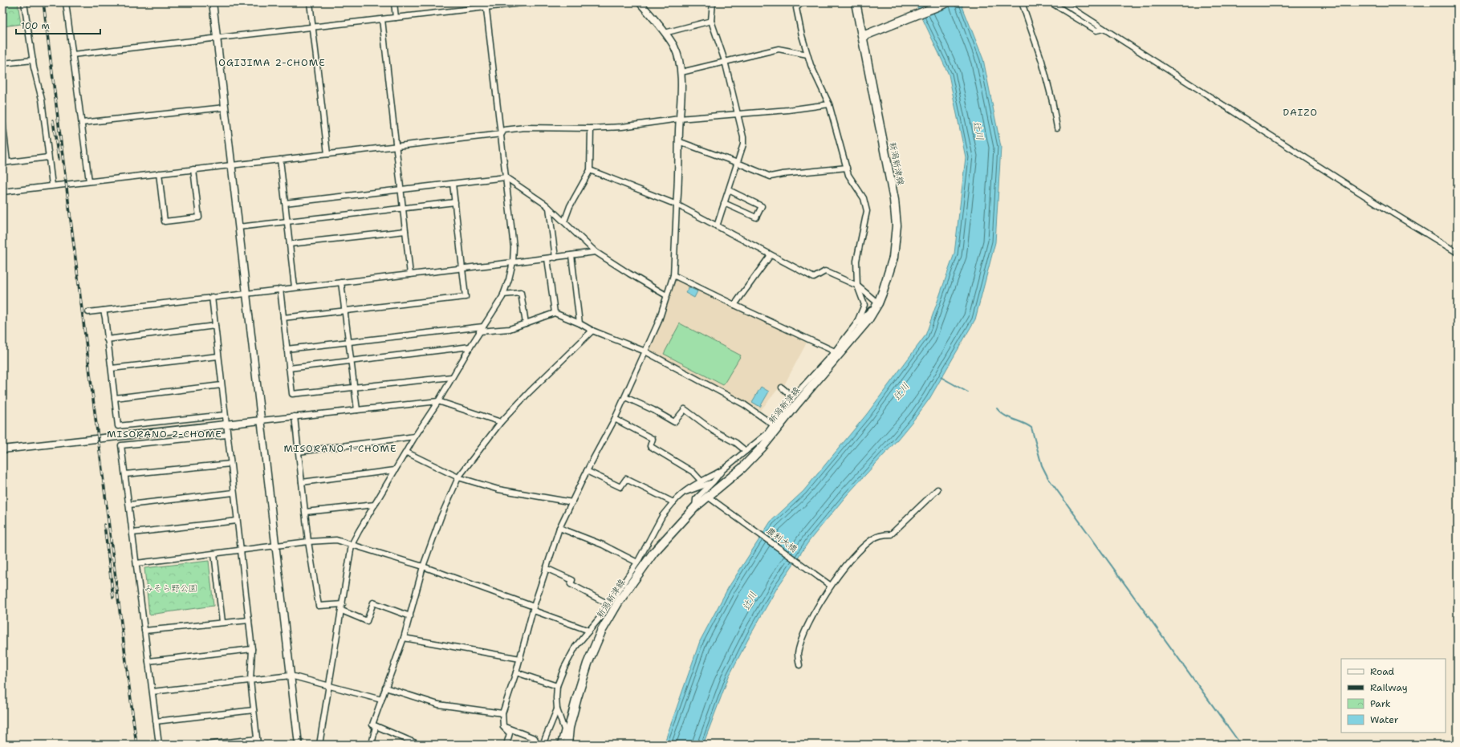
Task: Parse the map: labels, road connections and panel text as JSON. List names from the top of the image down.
{
  "streets": {
    "main road": ["新潟新津線"],
    "street": ["農利大橋"]
  },
  "crossings": [
    ["新潟新津線", "農利大橋"]
  ],
  "districts": [
    "OGIJIMA 2-CHOME",
    "DAIZO",
    "MISORANO 2-CHOME",
    "MISORANO 1-CHOME"
  ],
  "water": ["辻川"],
  "parks": ["みそら野公園"],
  "legend": [
    "Road",
    "Railway",
    "Park",
    "Water"
  ],
  "scale_bar": "100 m"
}
